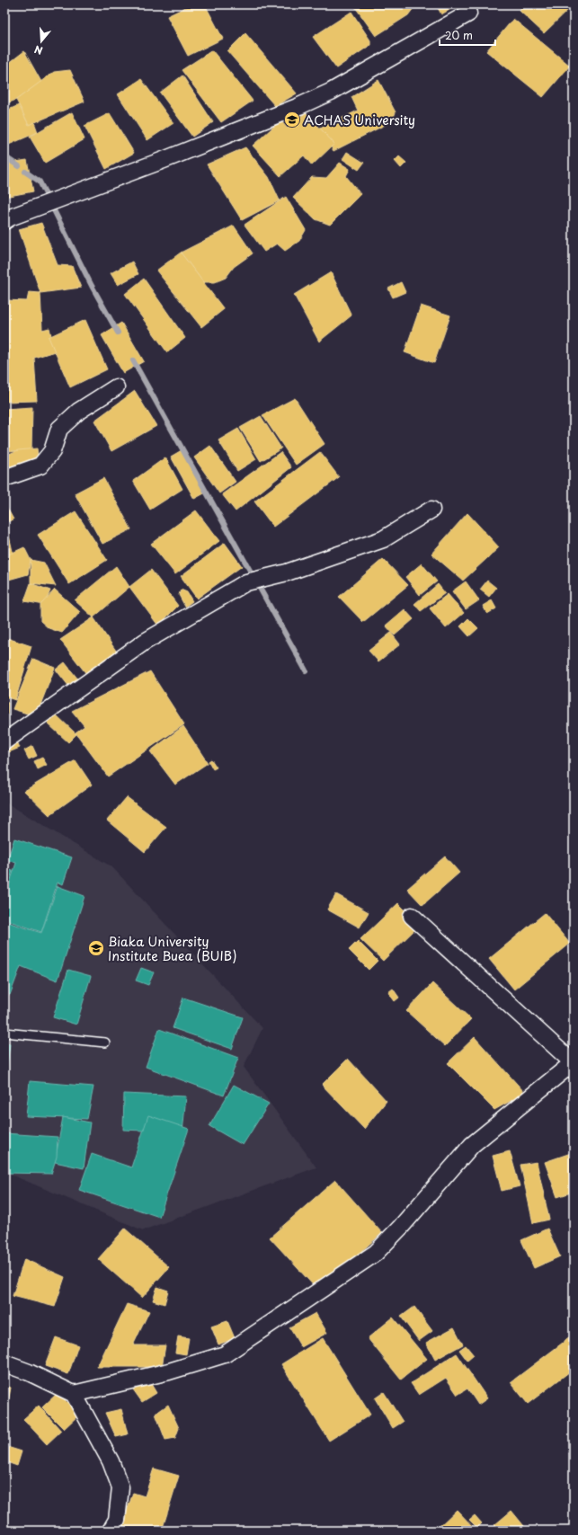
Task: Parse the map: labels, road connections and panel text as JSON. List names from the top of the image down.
{
  "places": {
    "school or university": ["ACHAS University", "Biaka University Institute Buea (BUIB)"]
  },
  "scale_bar": "20 m",
  "north": "bottom"
}
